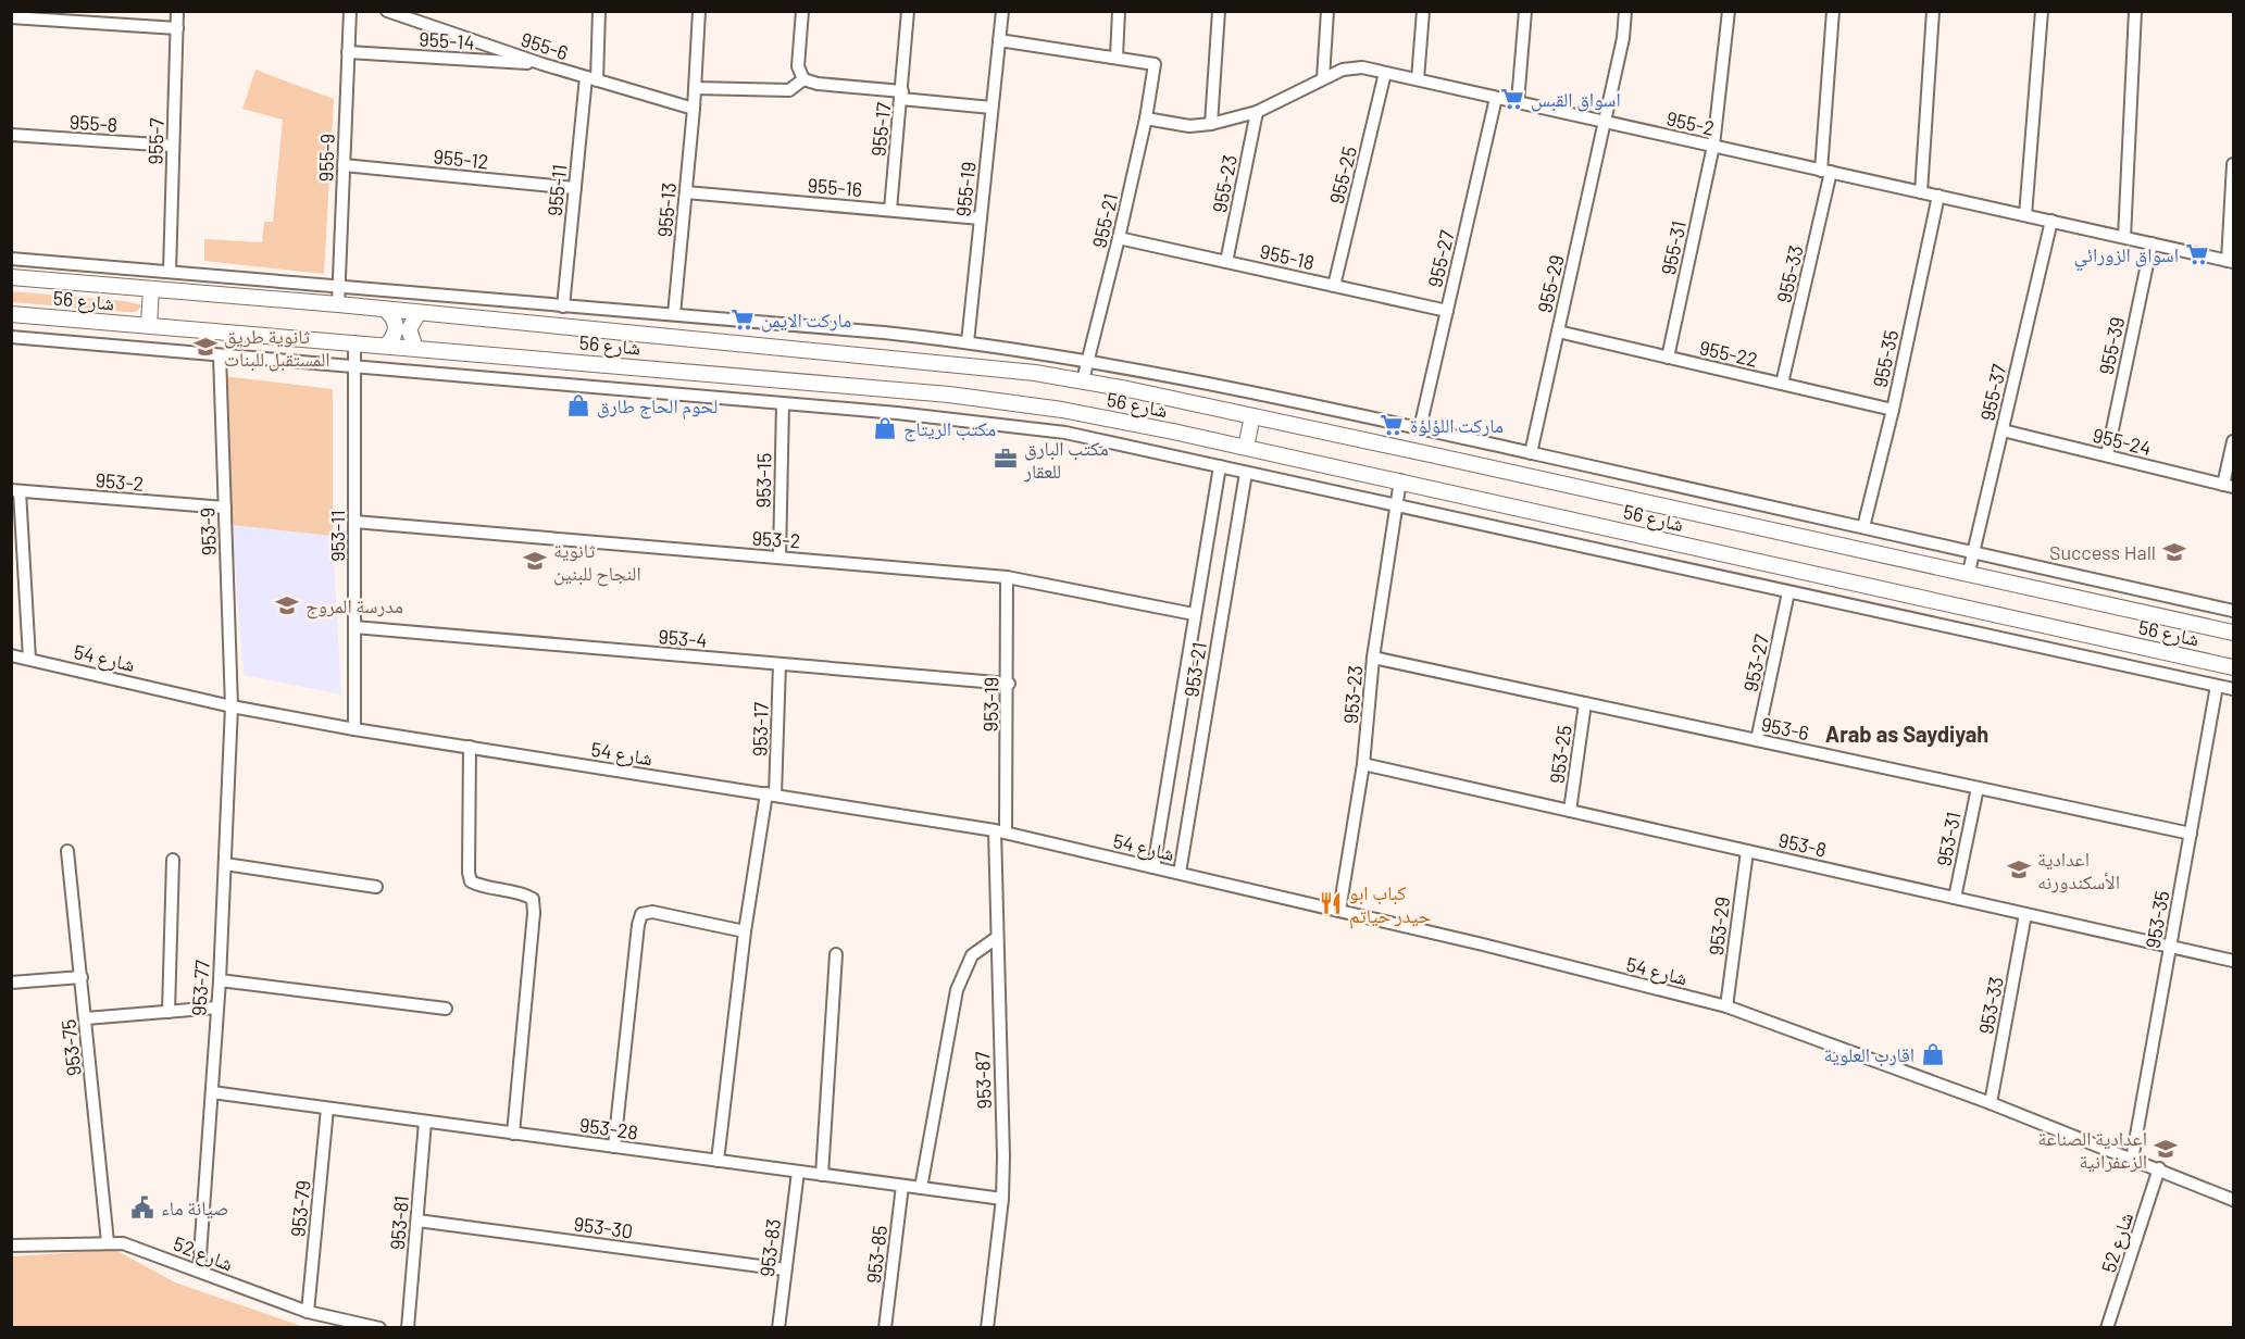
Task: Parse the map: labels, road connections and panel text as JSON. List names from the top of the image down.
{
  "streets": {
    "street": [
      "955-14",
      "955-6",
      "955-8",
      "955-2",
      "955-17",
      "955-7",
      "955-9",
      "955-12",
      "955-25",
      "955-23",
      "955-16",
      "955-19",
      "955-11",
      "955-13",
      "955-21",
      "955-31",
      "955-18",
      "955-27",
      "955-33",
      "955-29",
      "شارع 56",
      "955-39",
      "955-22",
      "955-35",
      "955-37",
      "955-24",
      "953-15",
      "953-2",
      "953-9",
      "953-11",
      "953-4",
      "شارع 54",
      "953-27",
      "953-21",
      "953-23",
      "953-19",
      "953-6",
      "953-17",
      "953-25",
      "953-31",
      "953-8",
      "953-35",
      "953-29",
      "953-77",
      "953-33",
      "953-75",
      "953-87",
      "953-28",
      "953-79",
      "953-81",
      "953-30",
      "شارع 52",
      "953-83",
      "953-85"
    ]
  },
  "crossings": [
    ["955-14", "955-6"],
    ["955-14", "955-9"],
    ["955-6", "955-11"],
    ["955-6", "955-13"],
    ["955-8", "955-7"],
    ["955-2", "955-25"],
    ["955-2", "955-23"],
    ["955-2", "955-21"],
    ["955-2", "955-31"],
    ["955-2", "955-27"],
    ["955-2", "955-33"],
    ["955-2", "955-29"],
    ["955-2", "955-39"],
    ["955-2", "955-35"],
    ["955-2", "955-37"],
    ["955-17", "955-16"],
    ["955-9", "955-12"],
    ["955-9", "شارع 56"],
    ["955-12", "955-11"],
    ["955-25", "955-18"],
    ["955-23", "955-18"],
    ["955-16", "955-19"],
    ["955-16", "955-13"],
    ["955-21", "955-18"],
    ["955-21", "شارع 56"],
    ["955-31", "955-22"],
    ["955-18", "955-27"],
    ["955-33", "955-22"],
    ["955-29", "955-22"],
    ["شارع 56", "955-37"],
    ["شارع 56", "953-11"],
    ["شارع 56", "953-23"],
    ["955-39", "955-24"],
    ["955-22", "955-35"],
    ["955-37", "955-24"],
    ["953-15", "953-2"],
    ["953-2", "953-9"],
    ["953-2", "953-11"],
    ["953-2", "953-21"],
    ["953-2", "953-19"],
    ["953-9", "شارع 54"],
    ["953-9", "953-77"],
    ["953-11", "953-4"],
    ["953-11", "شارع 54"],
    ["953-4", "953-19"],
    ["953-4", "953-17"],
    ["شارع 54", "953-21"],
    ["شارع 54", "953-23"],
    ["شارع 54", "953-19"],
    ["شارع 54", "953-17"],
    ["شارع 54", "953-35"],
    ["شارع 54", "953-29"],
    ["شارع 54", "953-77"],
    ["شارع 54", "953-33"],
    ["شارع 54", "953-87"],
    ["شارع 54", "شارع 52"],
    ["953-27", "953-6"],
    ["953-23", "953-6"],
    ["953-23", "953-8"],
    ["953-19", "953-87"],
    ["953-6", "953-25"],
    ["953-6", "953-31"],
    ["953-6", "953-35"],
    ["953-17", "953-28"],
    ["953-25", "953-8"],
    ["953-31", "953-8"],
    ["953-8", "953-35"],
    ["953-8", "953-29"],
    ["953-8", "953-33"],
    ["953-77", "953-28"],
    ["953-77", "شارع 52"],
    ["953-75", "شارع 52"],
    ["953-87", "953-28"],
    ["953-28", "953-79"],
    ["953-28", "953-81"],
    ["953-28", "953-83"],
    ["953-28", "953-85"],
    ["953-79", "شارع 52"],
    ["953-81", "953-30"],
    ["953-30", "953-83"]
  ],
  "districts": ["Arab as Saydiyah"],
  "places": {
    "supermarket": [
      "اسواق القبس",
      "اسواق الزورائي",
      "ماركت الايمن",
      "ماركت اللؤلؤة"
    ],
    "school or university": [
      "ثانوية طريق المستقبل للبنات",
      "Success Hall",
      "ثانوية النجاح للبنين",
      "مدرسة المروج",
      "اعدادية الأسكندورنه",
      "اعدادية الصناعة الزعفرانية"
    ],
    "shop": ["لحوم الحاج طارق", "مكتب الريتاج", "اقارب العلوية"],
    "office": ["مكتب البارق للعقار"],
    "restaurant": ["كباب ابو حيدر حياتم"],
    "public building": ["صيانة ماء"]
  }
}
